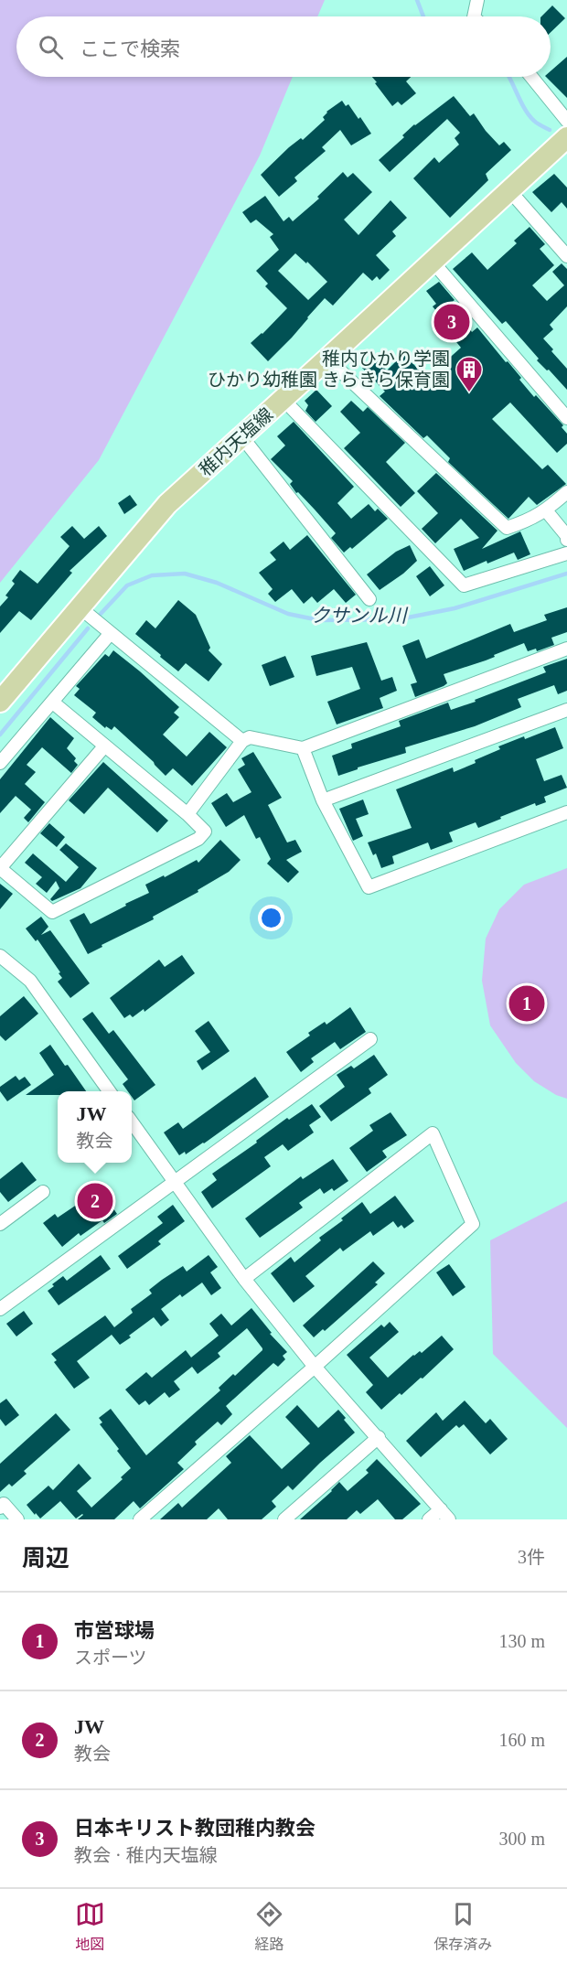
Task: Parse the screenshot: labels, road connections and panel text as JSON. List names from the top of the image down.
{
  "streets": {
    "main road": ["稚内天塩線"]
  },
  "water": ["クサンル川"],
  "places": {
    "building": ["稚内ひかり学園 ひかり幼稚園 きらきら保育園"]
  },
  "page": {
    "search": "ここで検索",
    "pins": ["3", "1", "2"],
    "popup": ["JW", "教会"],
    "heading": ["周辺", "3件"],
    "list": [
      {
        "mark": "1",
        "name": "市営球場",
        "note": "スポーツ",
        "value": "130 m"
      },
      {
        "mark": "2",
        "name": "JW",
        "note": "教会",
        "value": "160 m"
      },
      {
        "mark": "3",
        "name": "日本キリスト教団稚内教会",
        "note": "教会 · 稚内天塩線",
        "value": "300 m"
      }
    ],
    "nav": ["地図", "経路", "保存済み"]
  }
}
